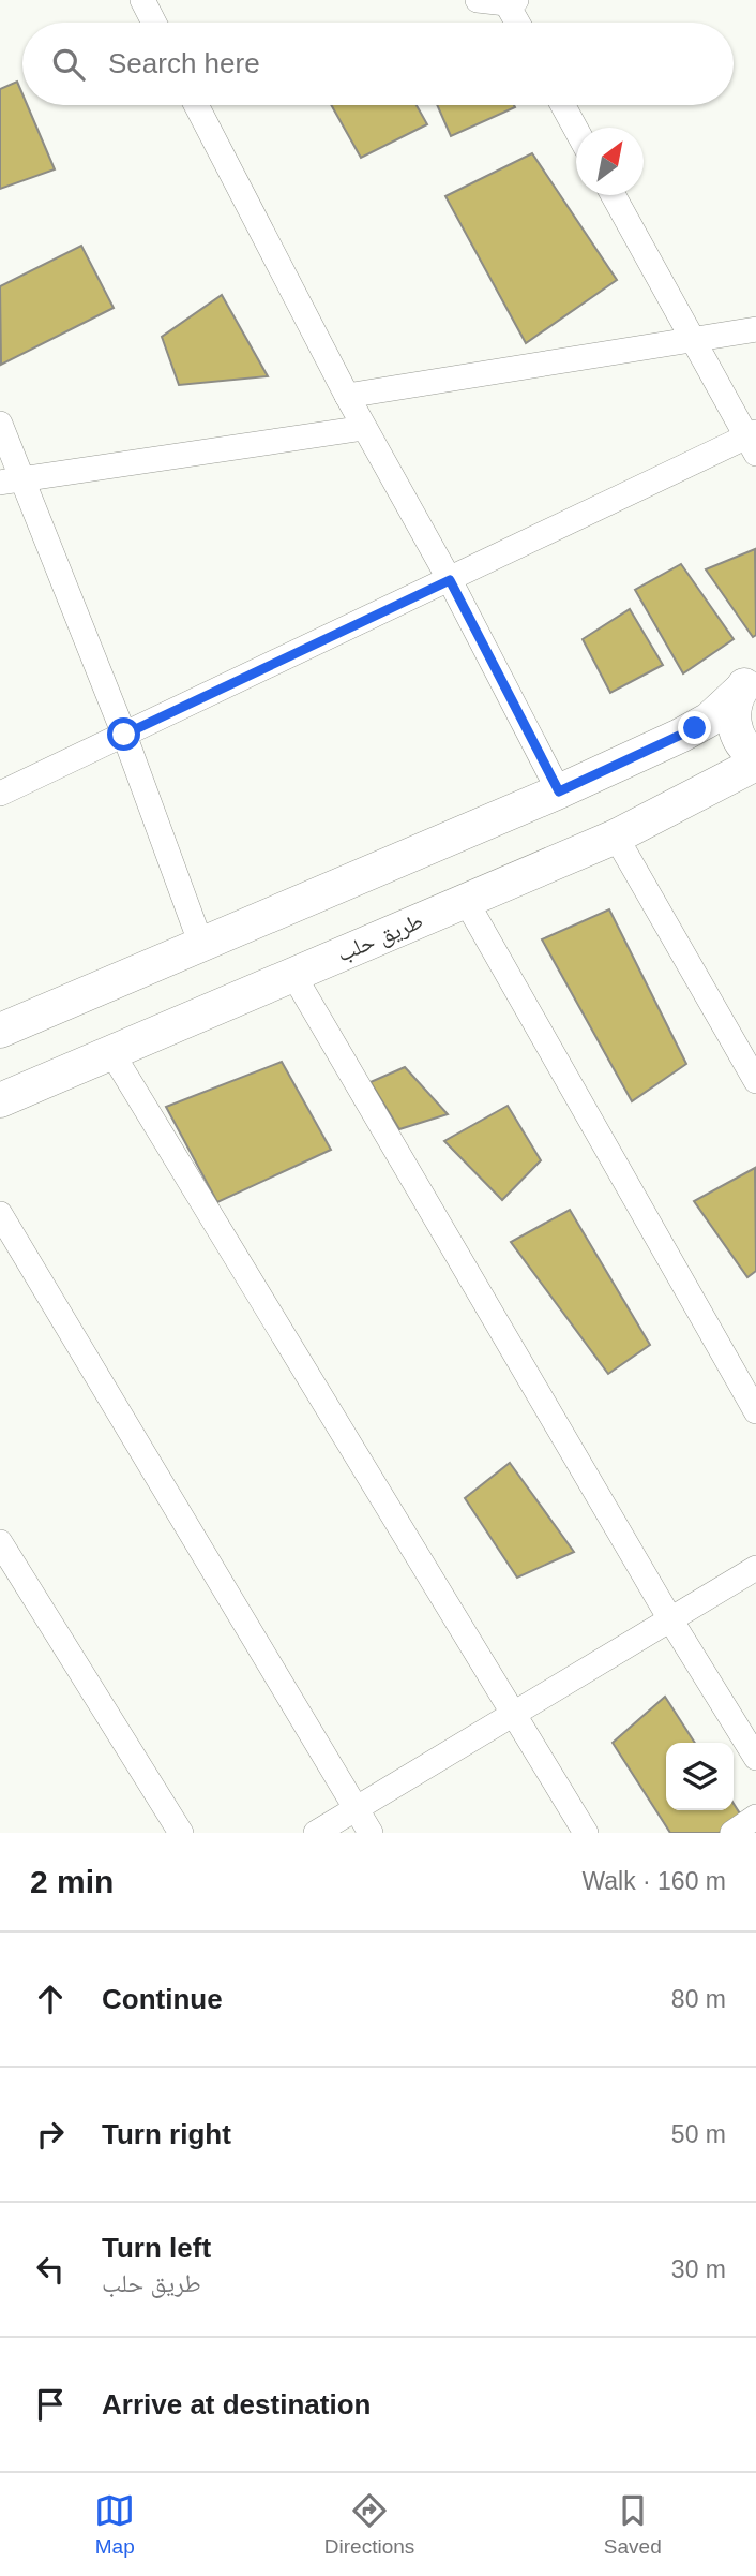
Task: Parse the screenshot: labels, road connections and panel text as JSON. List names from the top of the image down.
{
  "streets": {
    "main road": ["طريق حلب"]
  },
  "north": "top right",
  "page": {
    "search": "Search here",
    "heading": ["2 min", "Walk · 160 m"],
    "list": [
      ["Continue", "80 m"],
      ["Turn right", "50 m"],
      ["Turn left", "طريق حلب", "30 m"],
      "Arrive at destination"
    ],
    "nav": ["Map", "Directions", "Saved"]
  }
}
